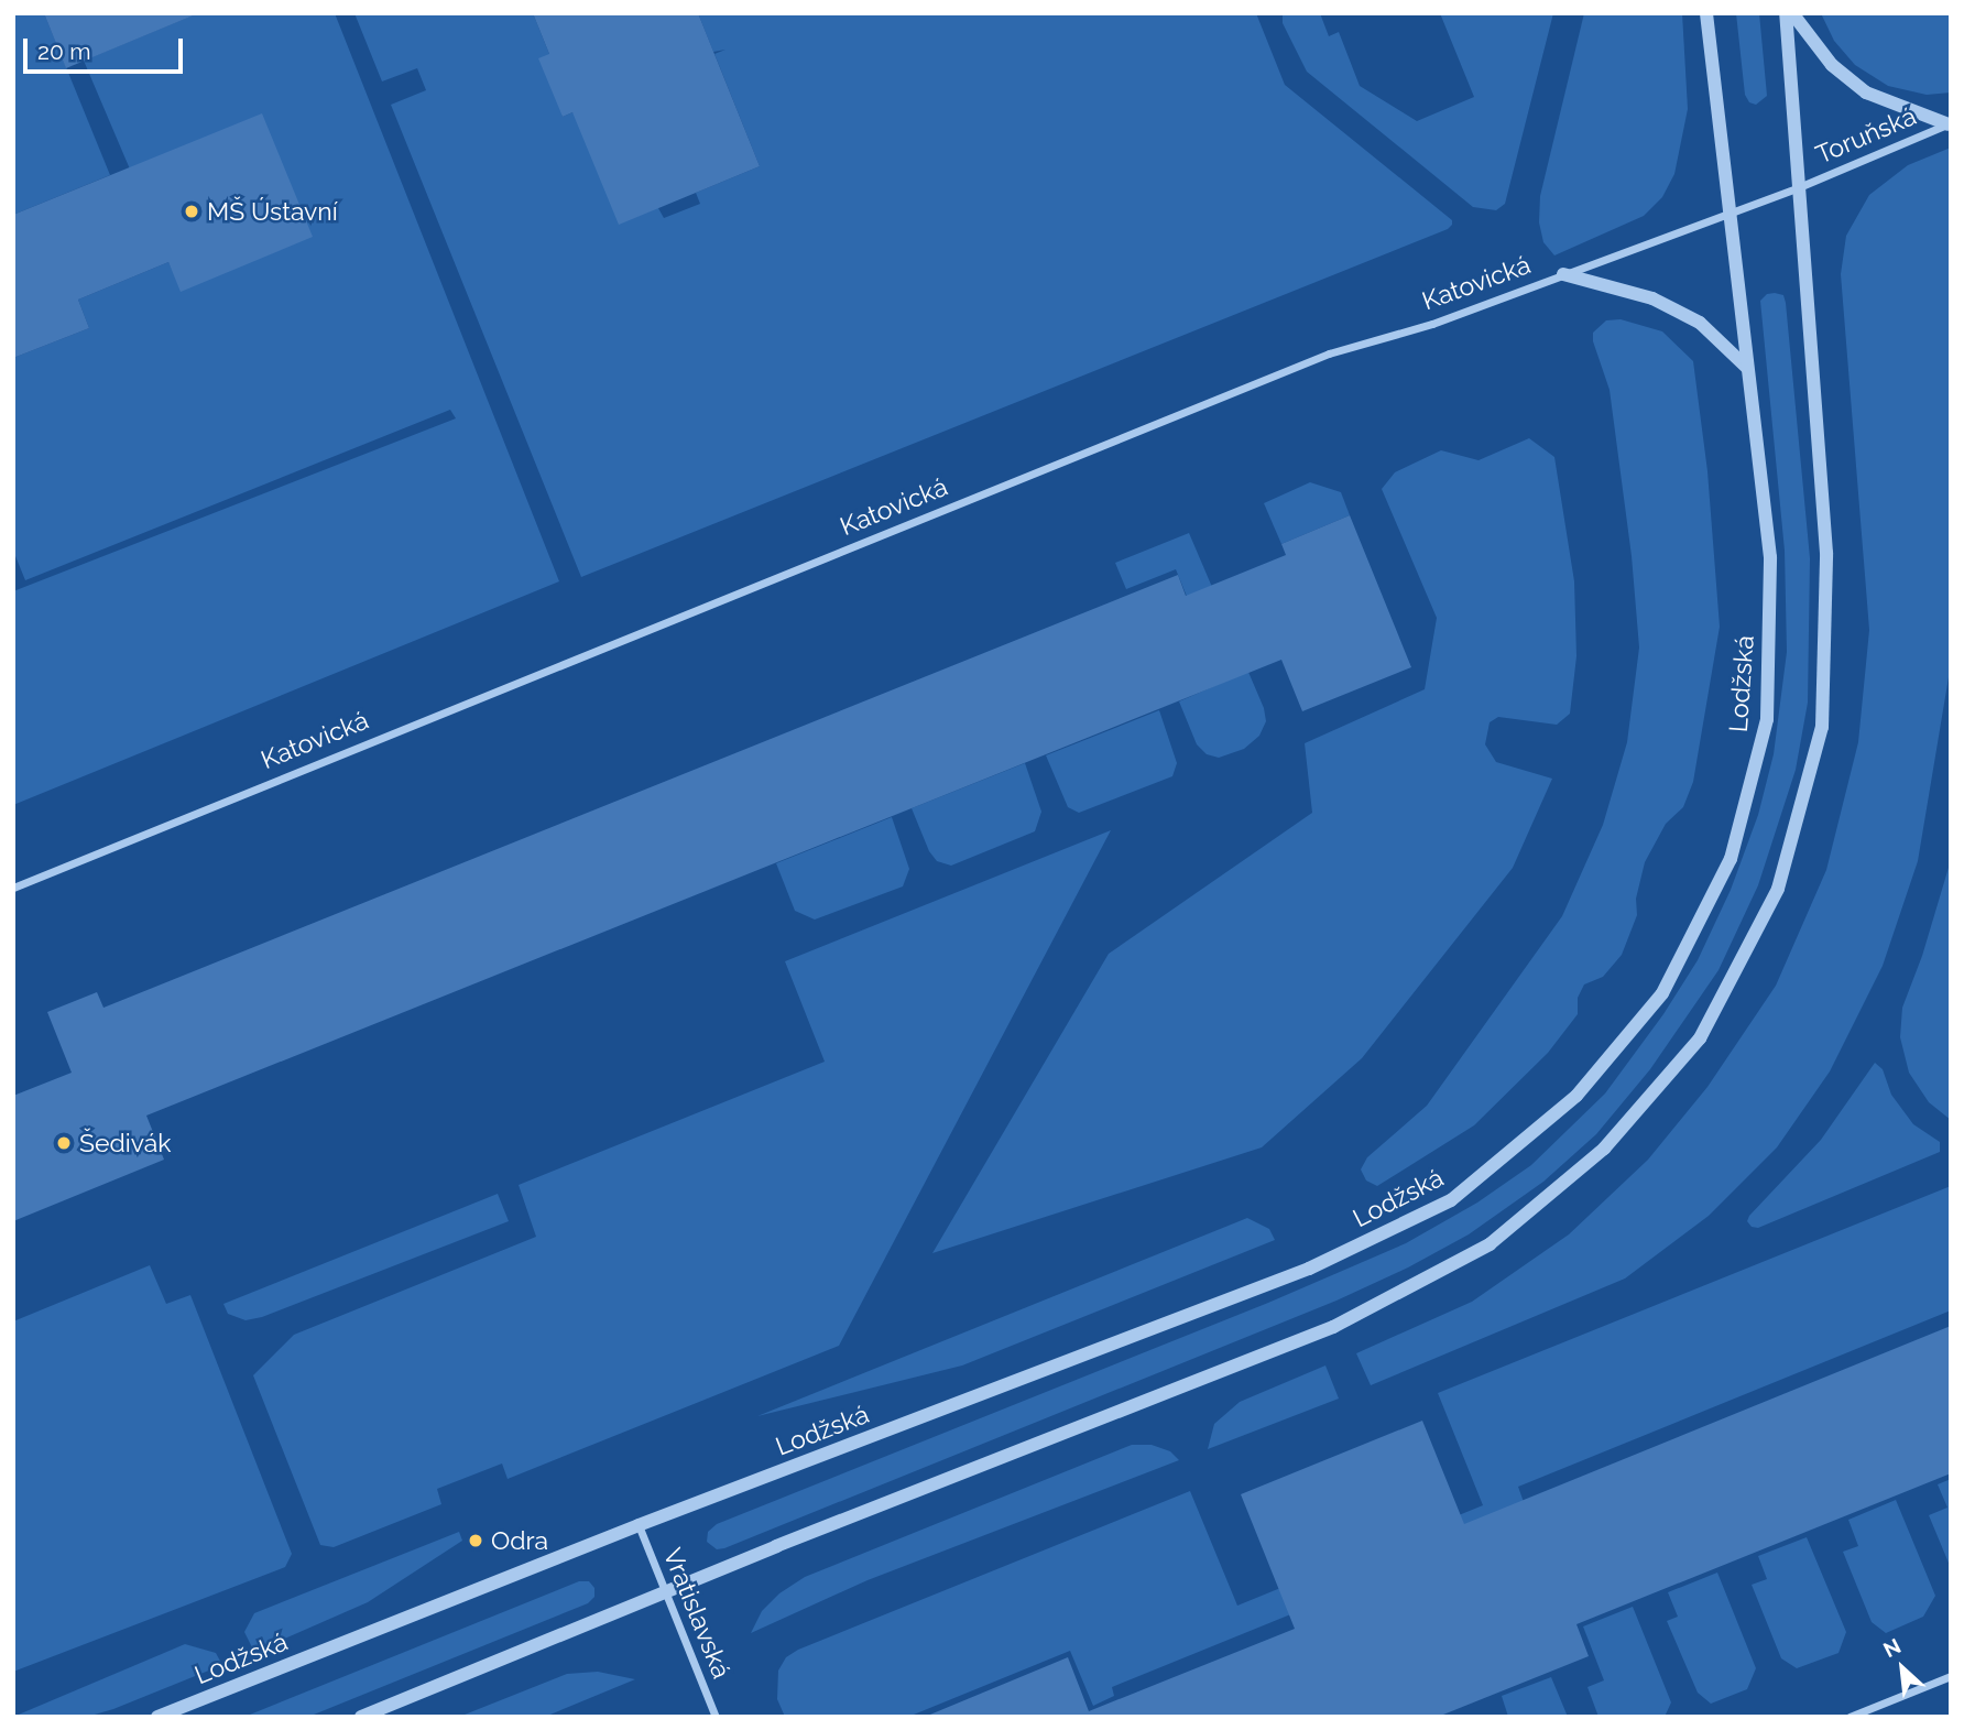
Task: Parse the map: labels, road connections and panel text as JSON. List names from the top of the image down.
{
  "streets": {
    "street": [
      "Toruňská",
      "Katovická",
      "Lodžská",
      "Vratislavská"
    ]
  },
  "crossings": [
    ["Toruňská", "Katovická"],
    ["Katovická", "Lodžská"],
    ["Lodžská", "Vratislavská"]
  ],
  "places": ["MŠ Ústavní", "Šedivák", "Odra"],
  "scale_bar": "20 m",
  "north": "top left"
}
